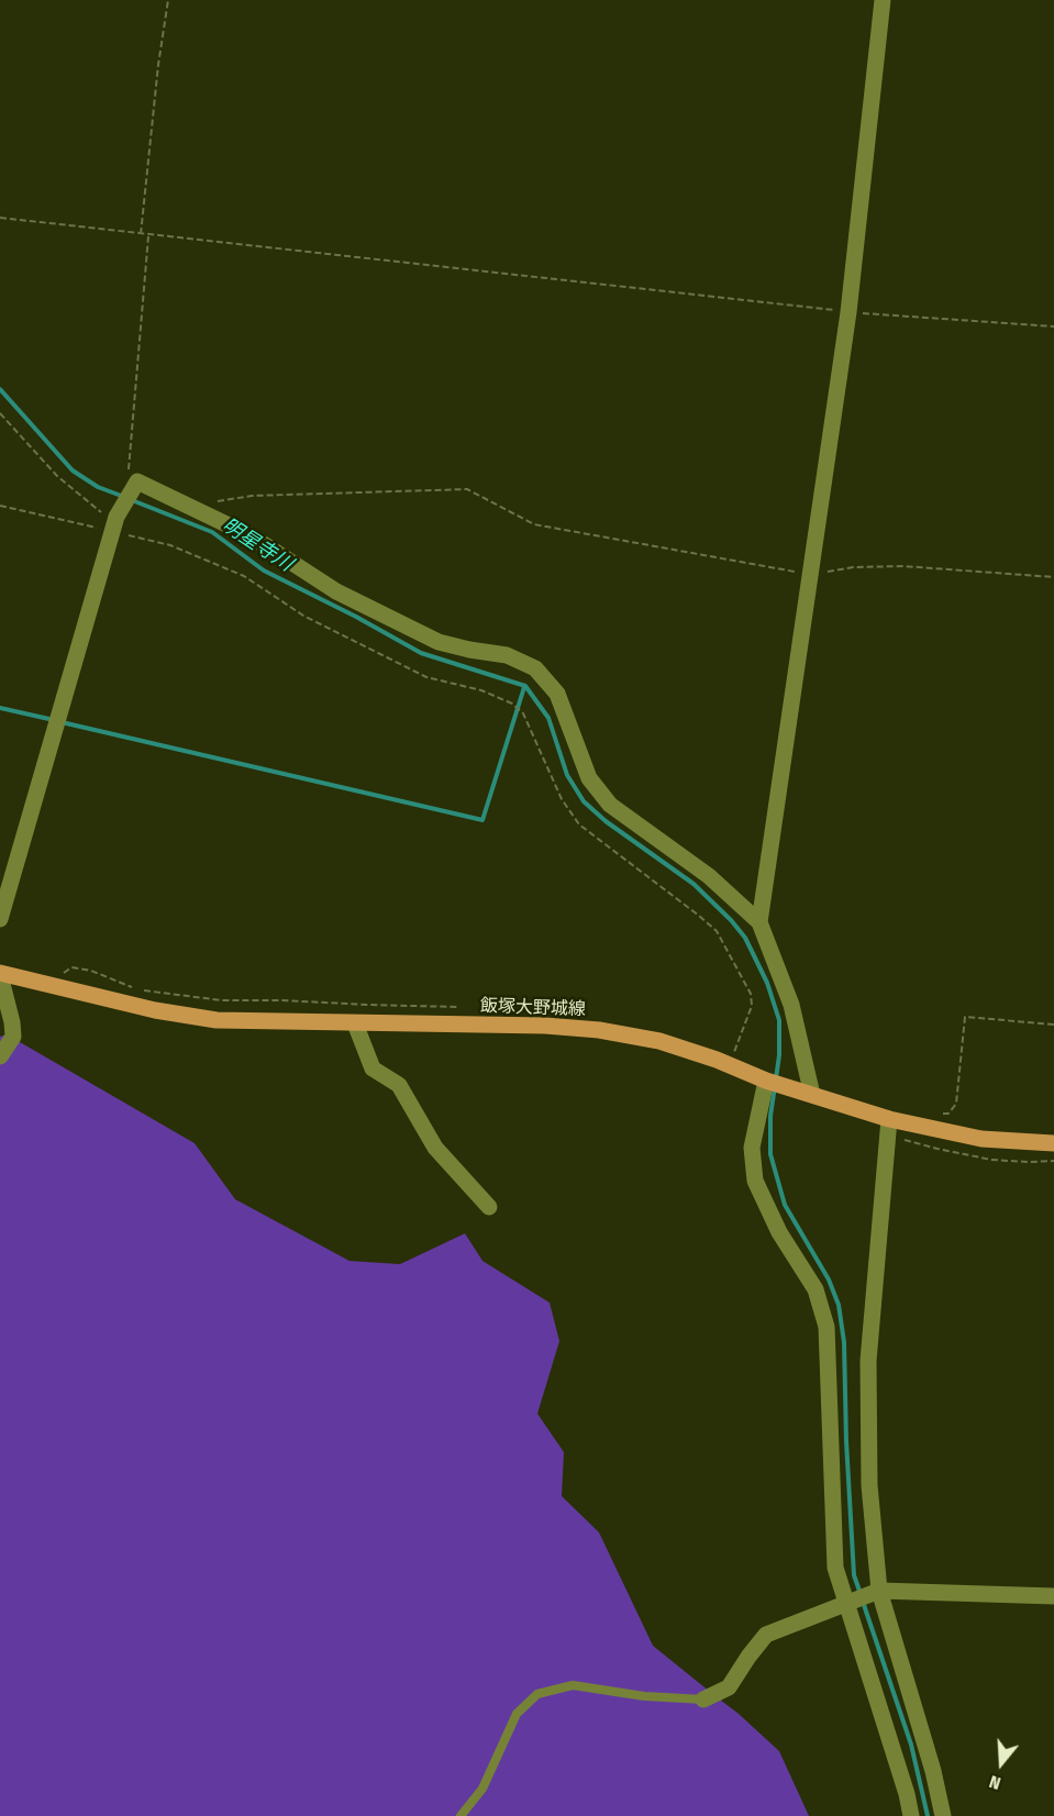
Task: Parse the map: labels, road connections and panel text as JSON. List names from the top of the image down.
{
  "streets": {
    "main road": ["飯塚大野城線"]
  },
  "water": ["明星寺川"],
  "north": "bottom"
}
